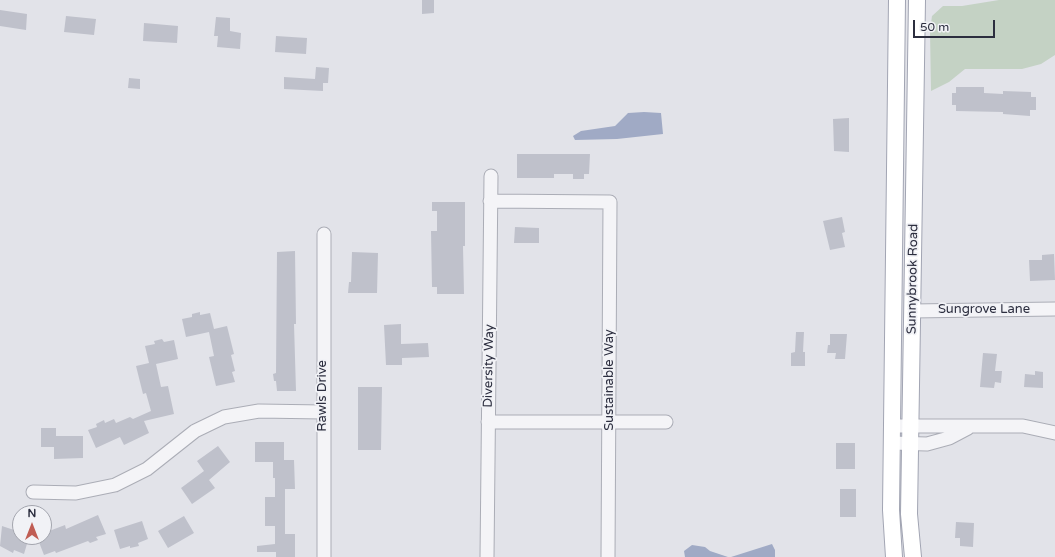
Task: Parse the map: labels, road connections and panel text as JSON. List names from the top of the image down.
{
  "streets": {
    "main road": ["Sunnybrook Road"],
    "street": [
      "Sungrove Lane",
      "Diversity Way",
      "Sustainable Way",
      "Rawls Drive"
    ]
  },
  "crossings": [
    ["Sunnybrook Road", "Sungrove Lane"],
    ["Diversity Way", "Sustainable Way"]
  ],
  "scale_bar": "50 m",
  "north": "top"
}
